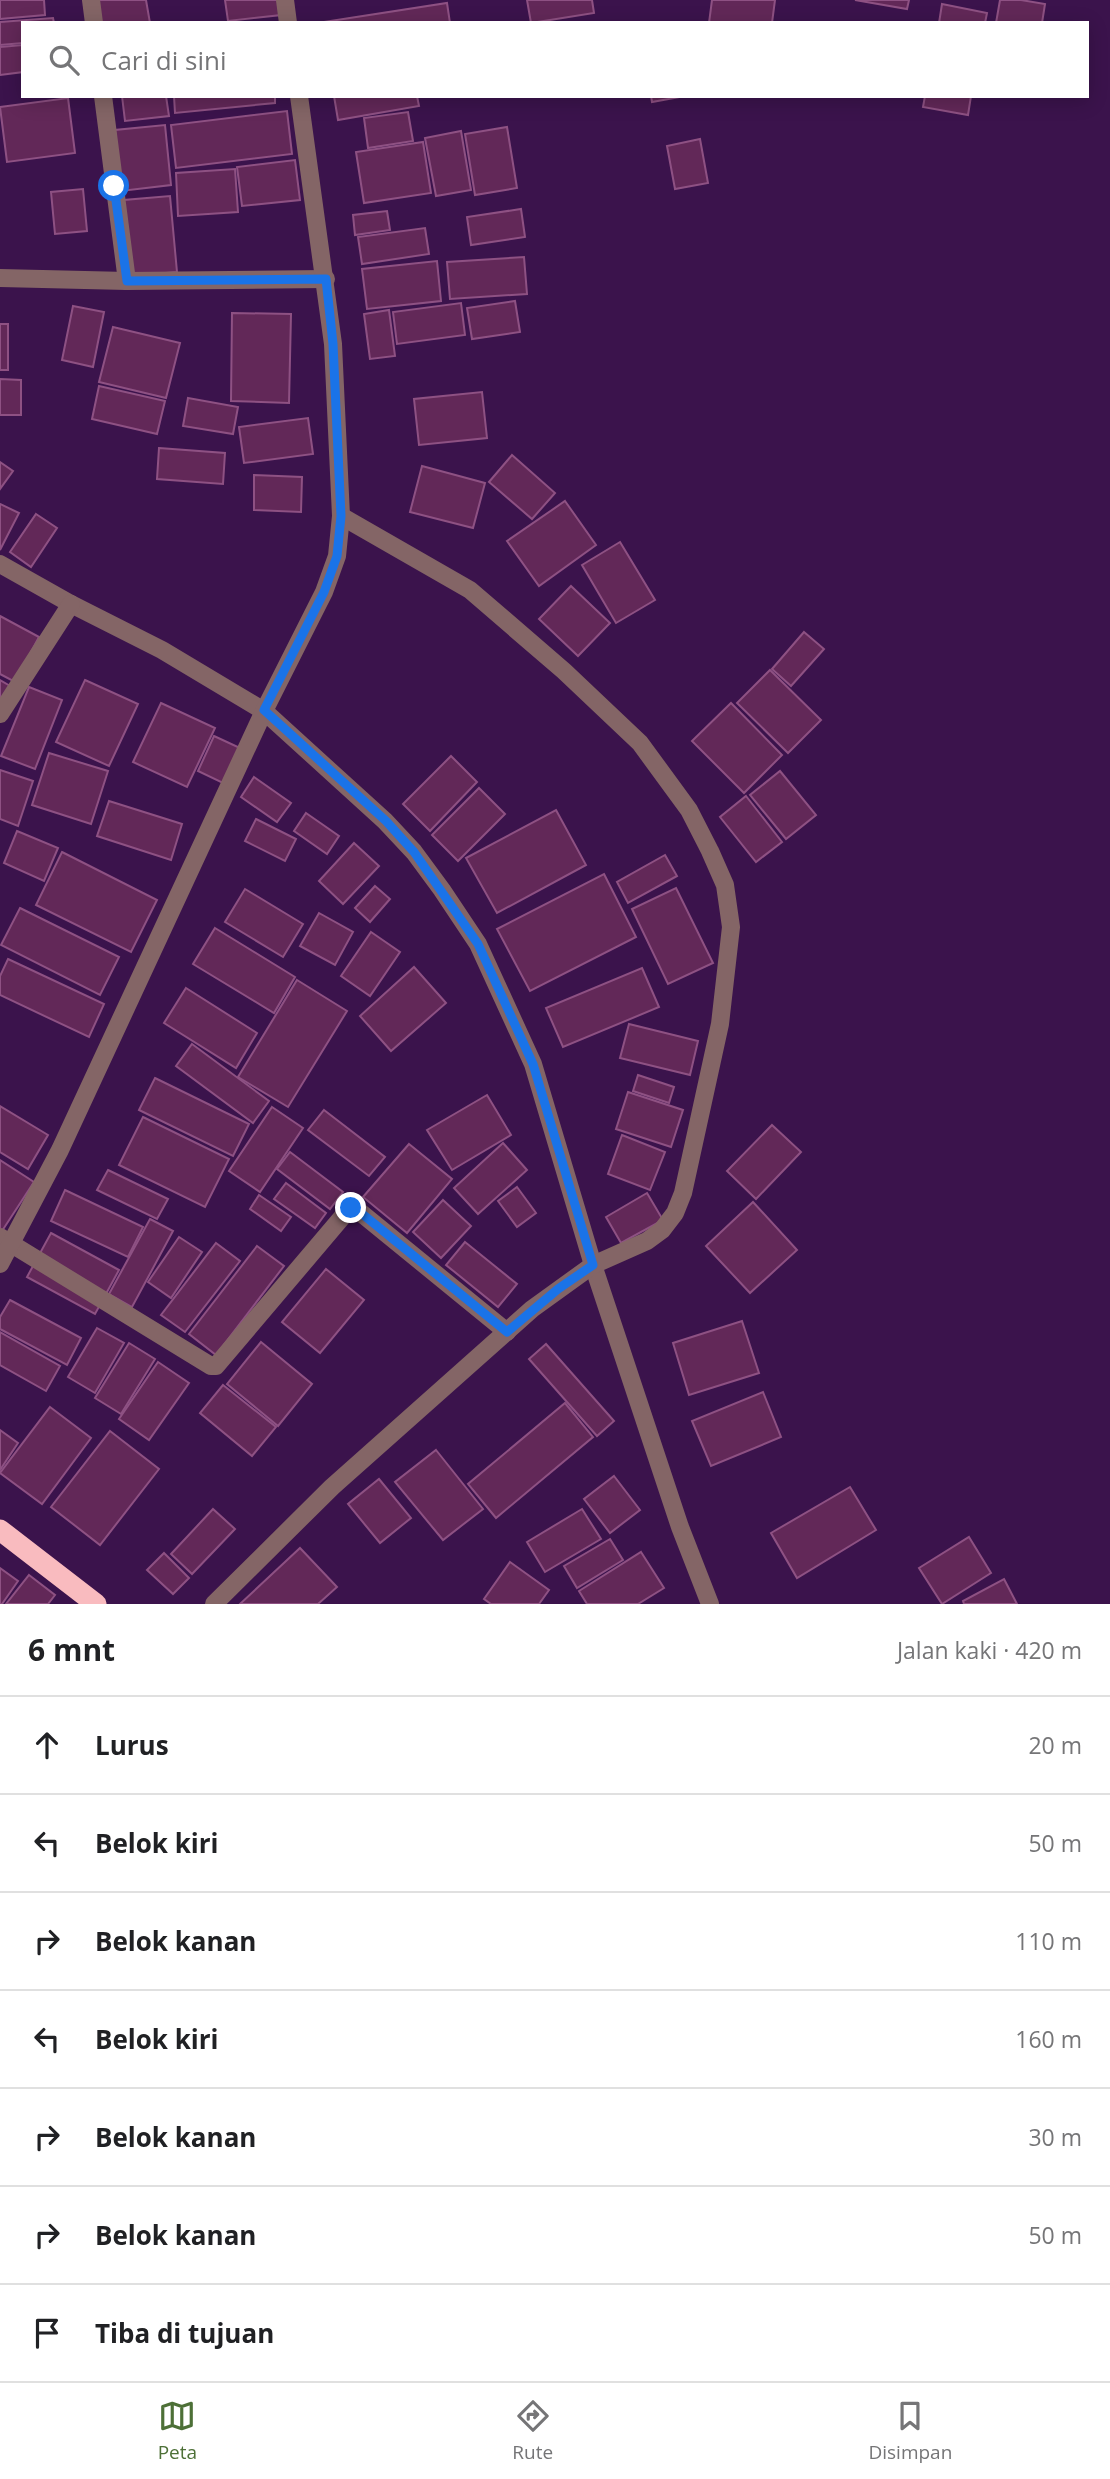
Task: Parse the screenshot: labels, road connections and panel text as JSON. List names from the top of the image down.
{
  "page": {
    "search": "Cari di sini",
    "heading": ["6 mnt", "Jalan kaki · 420 m"],
    "list": [
      ["Lurus", "20 m"],
      ["Belok kiri", "50 m"],
      ["Belok kanan", "110 m"],
      ["Belok kiri", "160 m"],
      ["Belok kanan", "30 m"],
      ["Belok kanan", "50 m"],
      "Tiba di tujuan"
    ],
    "nav": ["Peta", "Rute", "Disimpan"]
  }
}
